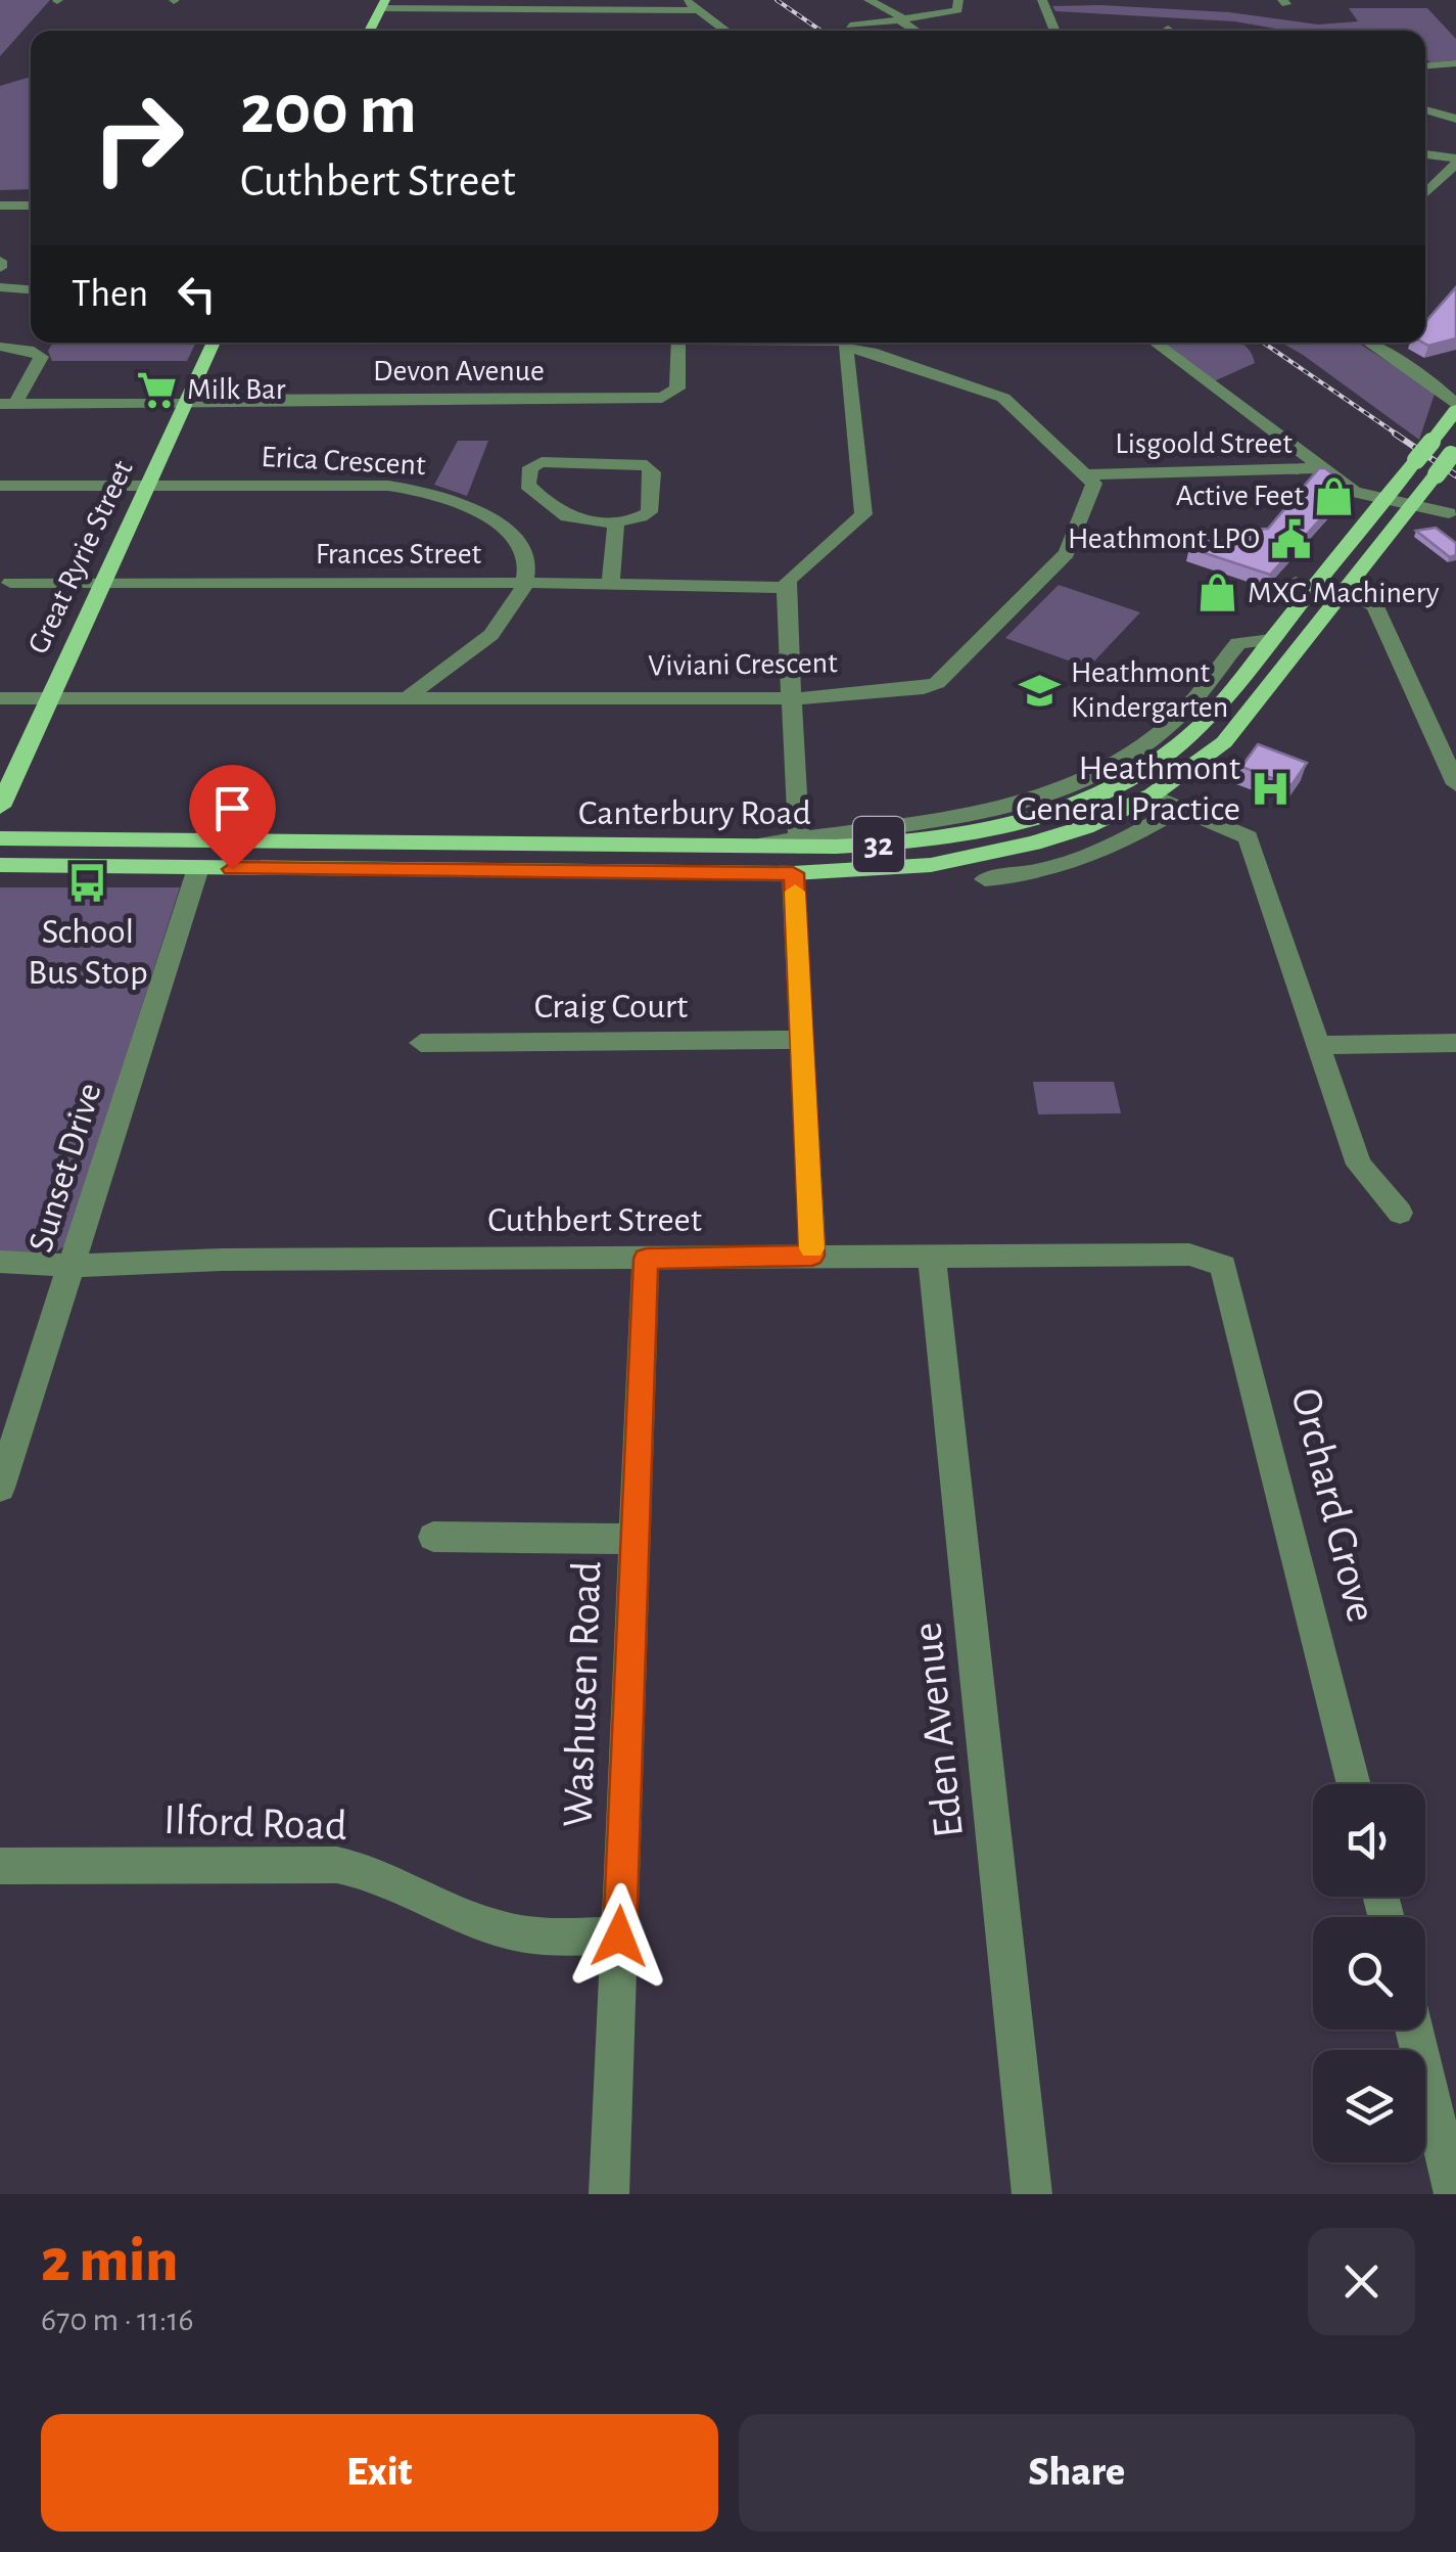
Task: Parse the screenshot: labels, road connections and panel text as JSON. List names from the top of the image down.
{
  "streets": {
    "main road": ["Great Ryrie Street", "Canterbury Road", "32"],
    "street": [
      "Devon Avenue",
      "Lisgoold Street",
      "Erica Crescent",
      "Frances Street",
      "Viviani Crescent",
      "Craig Court",
      "Sunset Drive",
      "Cuthbert Street",
      "Orchard Grove",
      "Washusen Road",
      "Eden Avenue",
      "Ilford Road"
    ]
  },
  "crossings": [
    ["Devon Avenue", "Great Ryrie Street"],
    ["Lisgoold Street", "Viviani Crescent"],
    ["Erica Crescent", "Frances Street"],
    ["Erica Crescent", "Great Ryrie Street"],
    ["Frances Street", "Great Ryrie Street"],
    ["Great Ryrie Street", "Viviani Crescent"],
    ["Canterbury Road", "Sunset Drive"],
    ["Sunset Drive", "Cuthbert Street"],
    ["Cuthbert Street", "Orchard Grove"],
    ["Cuthbert Street", "Washusen Road"],
    ["Cuthbert Street", "Eden Avenue"],
    ["Washusen Road", "Ilford Road"]
  ],
  "places": {
    "supermarket": ["Milk Bar"],
    "shop": ["Active Feet", "MXG Machinery"],
    "public building": ["Heathmont LPO"],
    "school or university": ["Heathmont Kindergarten"],
    "hospital": ["Heathmont General Practice"],
    "bus stop": ["School Bus Stop"]
  },
  "page": {
    "turn": ["200 m", "Cuthbert Street"],
    "then": "Then",
    "heading": ["2 min", "670 m · 11:16"],
    "buttons": ["Exit", "Share"]
  }
}
